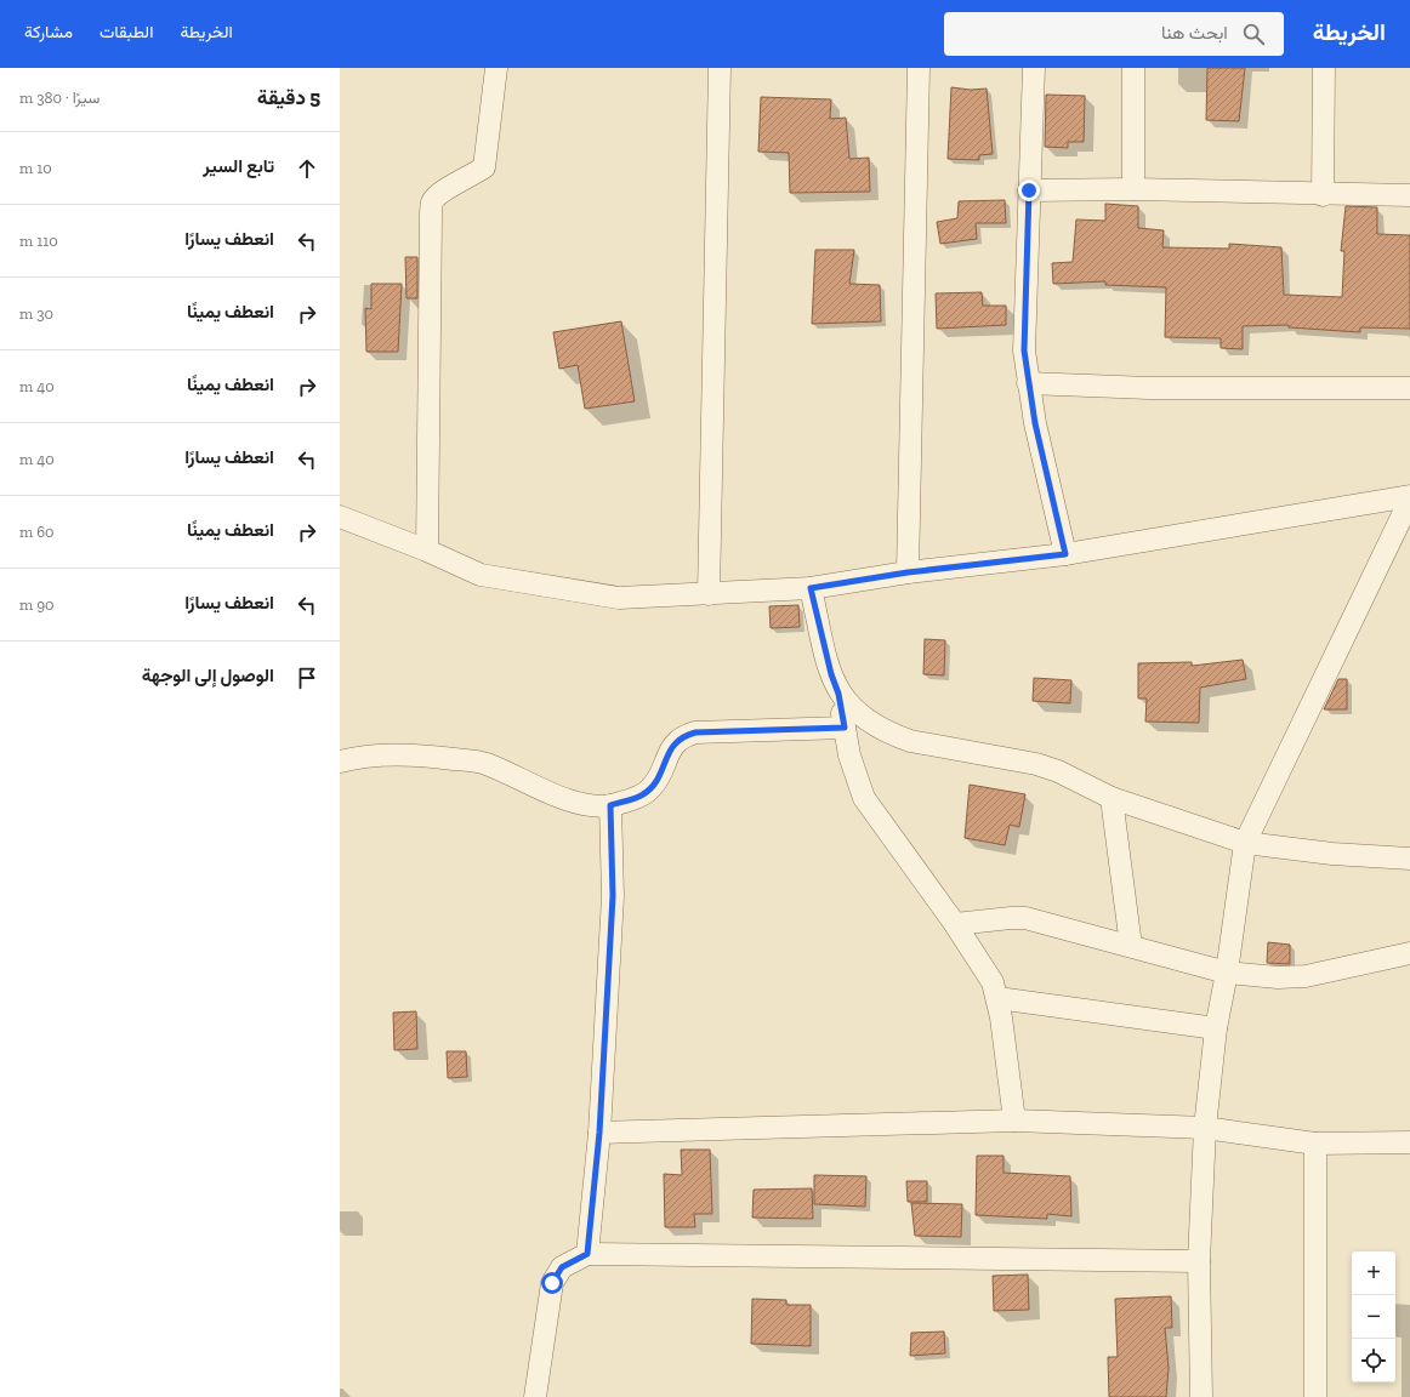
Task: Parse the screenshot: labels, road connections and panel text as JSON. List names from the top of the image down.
{
  "page": {
    "header": "الخريطة",
    "search": "ابحث هنا",
    "nav": ["الخريطة", "الطبقات", "مشاركة"],
    "heading": ["5 دقيقة", "سيرًا · 380 m"],
    "list": [
      ["تابع السير", "10 m"],
      ["انعطف يسارًا", "110 m"],
      ["انعطف يمينًا", "30 m"],
      ["انعطف يمينًا", "40 m"],
      ["انعطف يسارًا", "40 m"],
      ["انعطف يمينًا", "60 m"],
      ["انعطف يسارًا", "90 m"],
      "الوصول إلى الوجهة"
    ],
    "map_buttons": ["+", "−"]
  }
}
